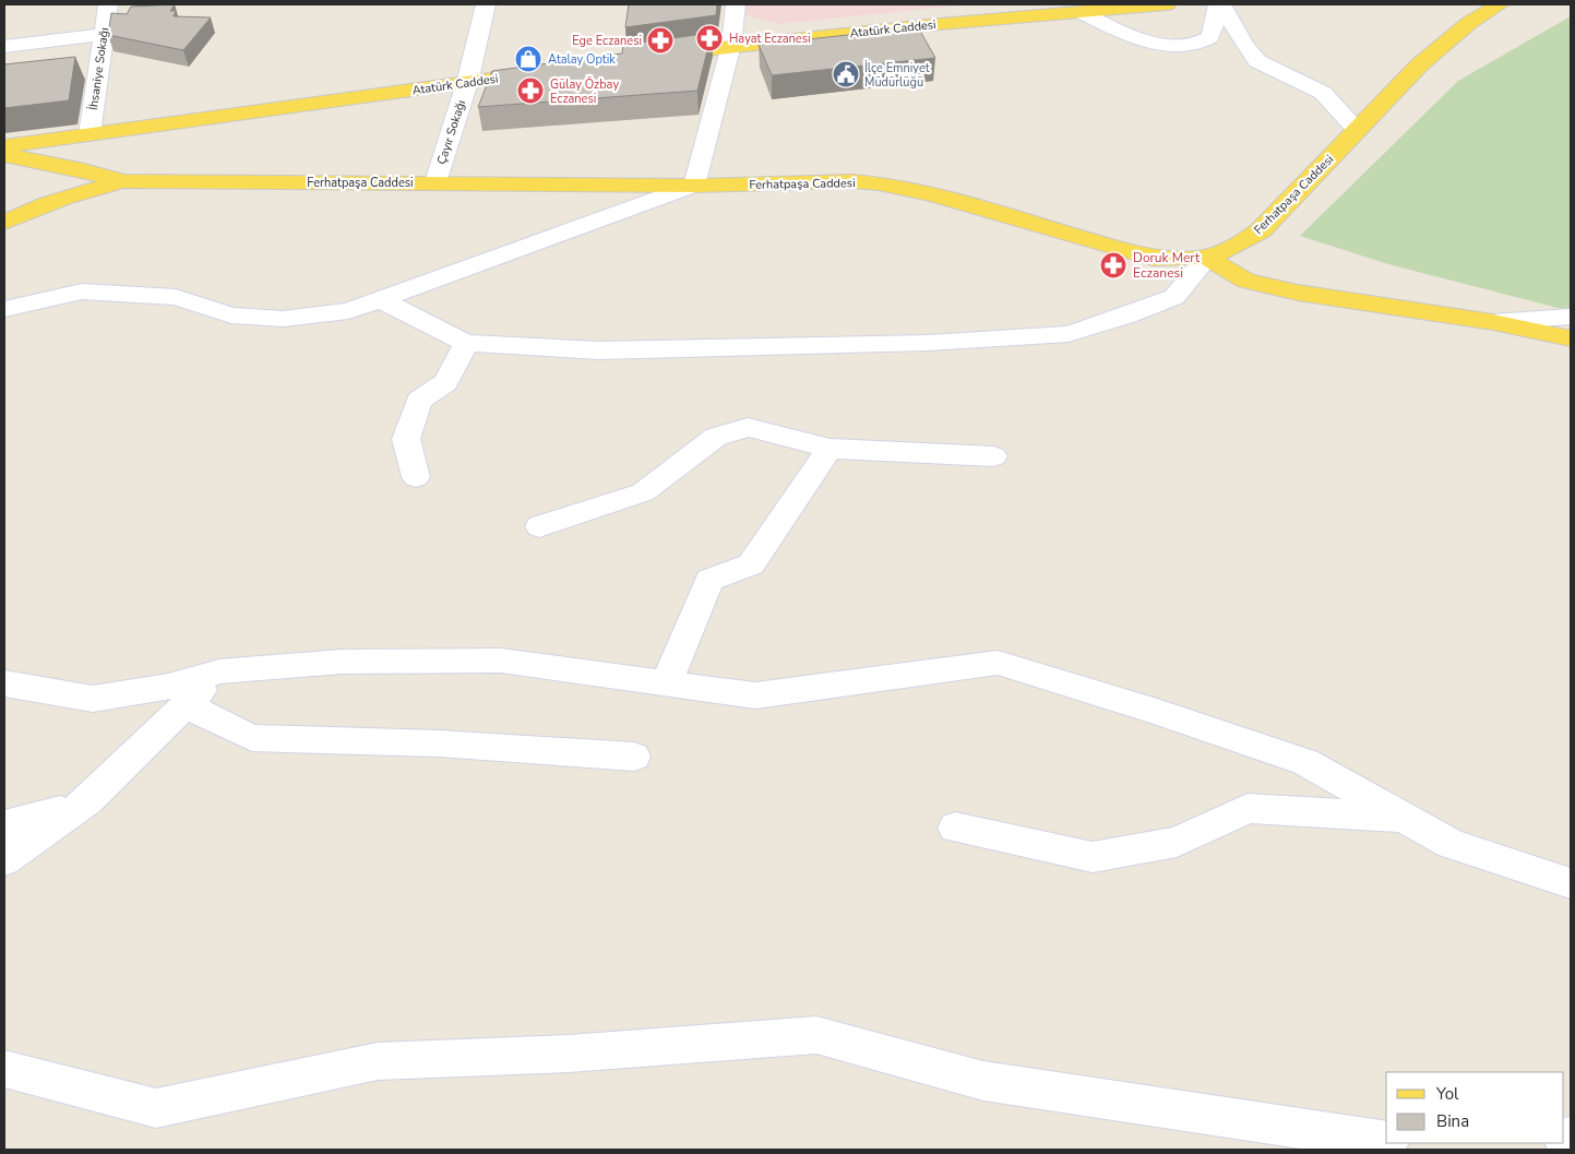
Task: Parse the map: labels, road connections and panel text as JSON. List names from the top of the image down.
{
  "streets": {
    "main road": ["Atatürk Caddesi", "Ferhatpaşa Caddesi"],
    "street": ["İhsaniye Sokağı", "Çayır Sokağı"]
  },
  "crossings": [
    ["Atatürk Caddesi", "İhsaniye Sokağı"],
    ["Atatürk Caddesi", "Çayır Sokağı"],
    ["Çayır Sokağı", "Ferhatpaşa Caddesi"]
  ],
  "places": {
    "pharmacy": [
      "Hayat Eczanesi",
      "Ege Eczanesi",
      "Gülay Özbay Eczanesi",
      "Doruk Mert Eczanesi"
    ],
    "shop": ["Atalay Optik"],
    "public building": ["İlçe Emniyet Müdürlüğü"]
  },
  "legend": ["Yol", "Bina"]
}
